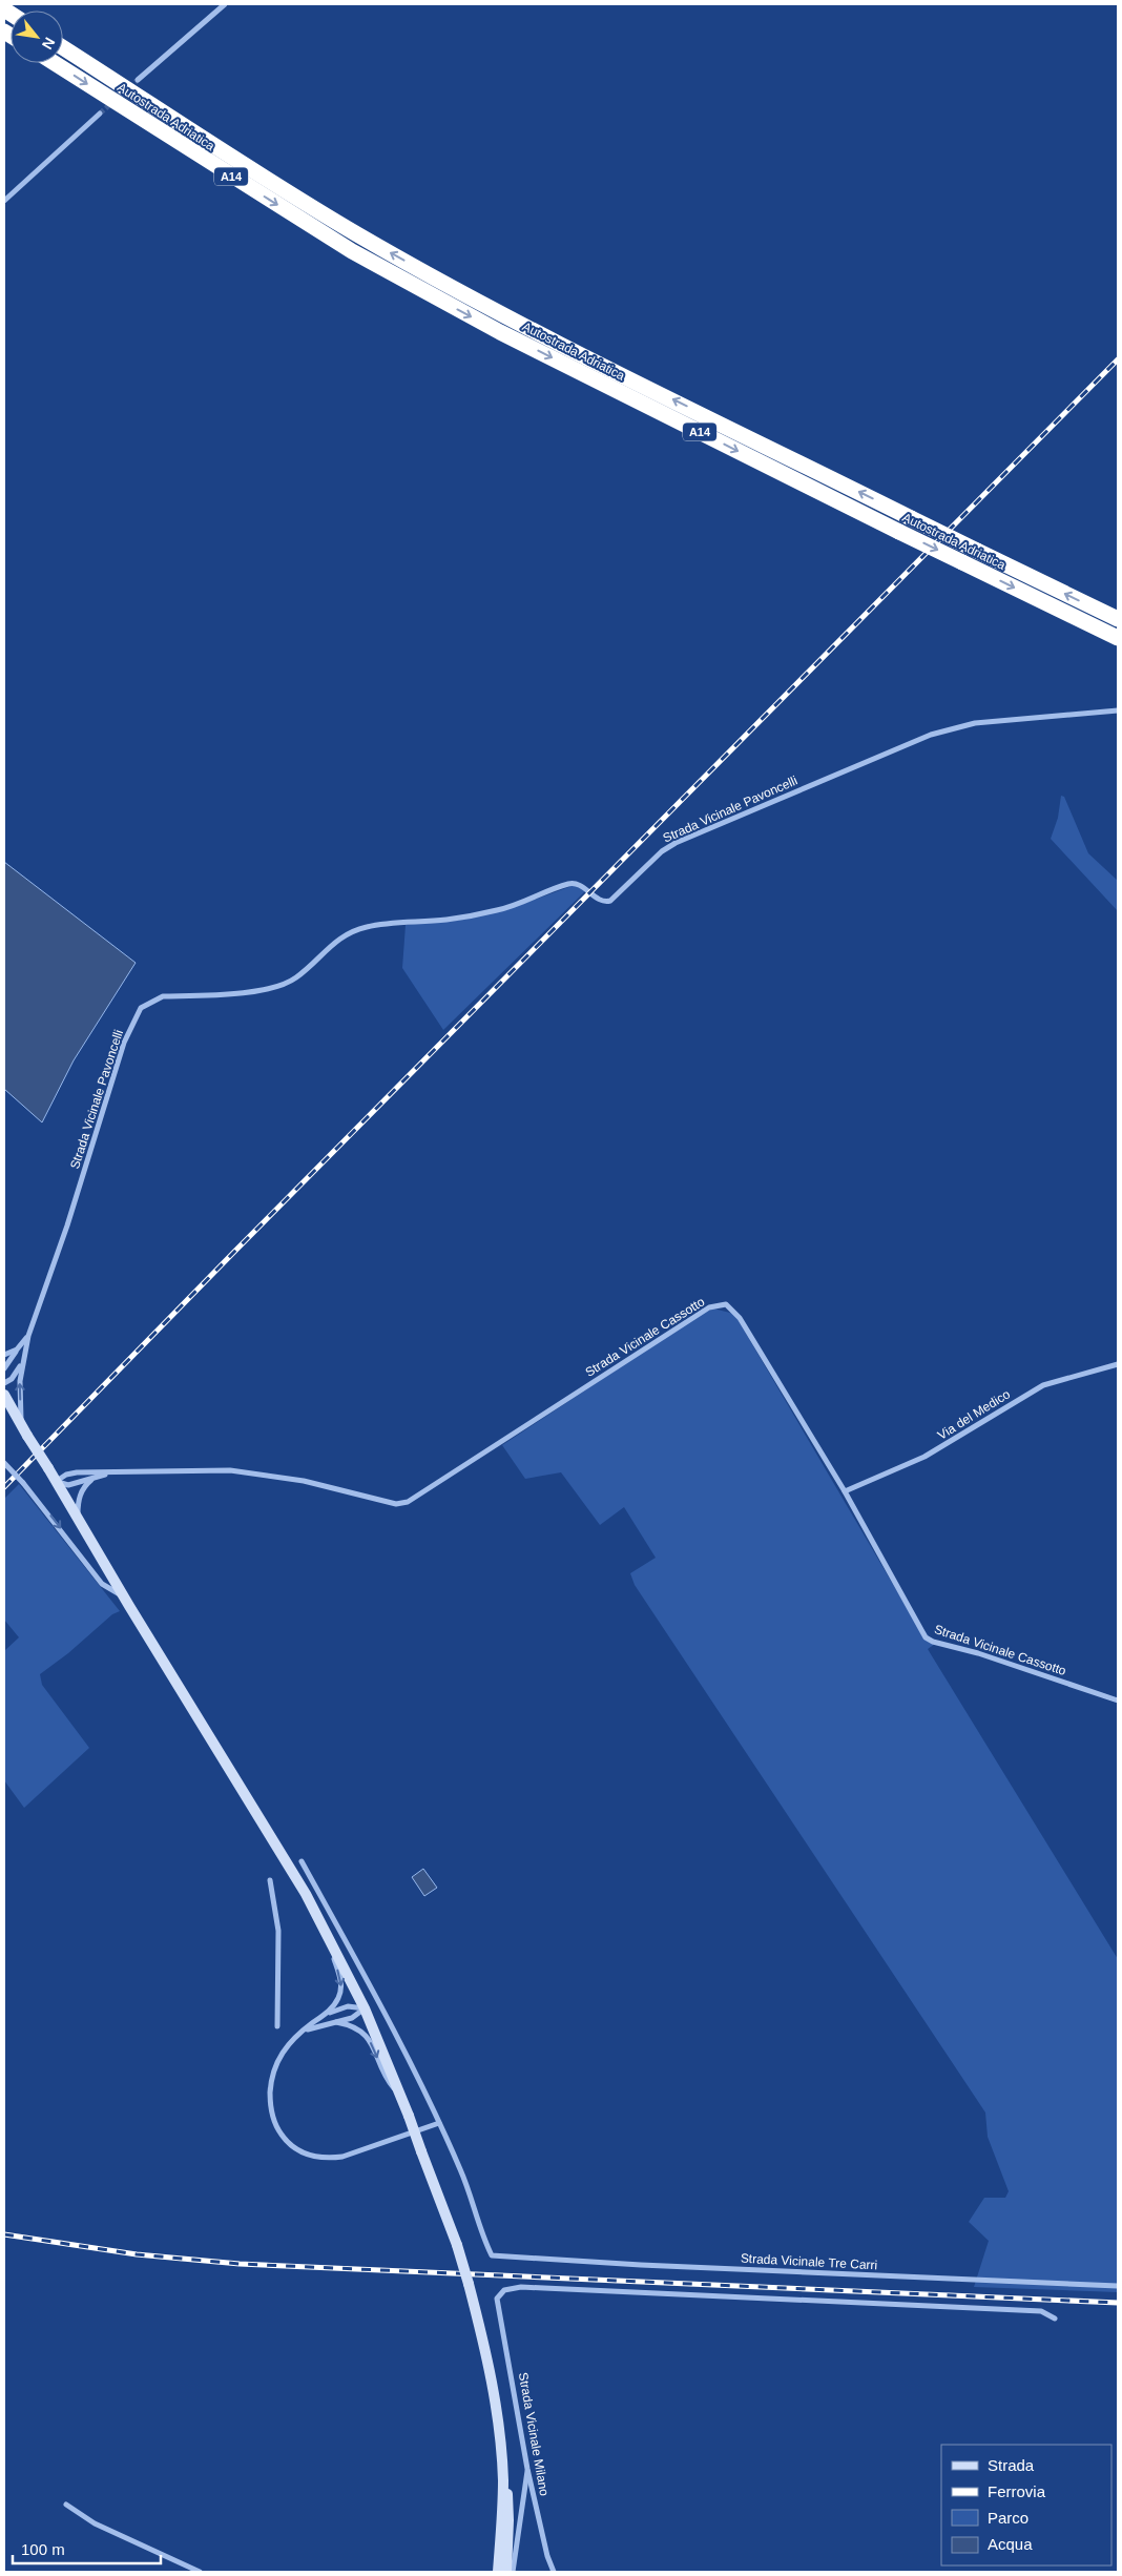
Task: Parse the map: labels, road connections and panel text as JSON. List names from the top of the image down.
{
  "streets": {
    "highway": ["Autostrada Adriatica", "A14"],
    "street": [
      "Strada Vicinale Pavoncelli",
      "Strada Vicinale Cassotto",
      "Via del Medico",
      "Strada Vicinale Tre Carri",
      "Strada Vicinale Milano"
    ]
  },
  "crossings": [
    ["Strada Vicinale Cassotto", "Via del Medico"]
  ],
  "legend": [
    "Strada",
    "Ferrovia",
    "Parco",
    "Acqua"
  ],
  "scale_bar": "100 m",
  "north": "bottom right"
}
